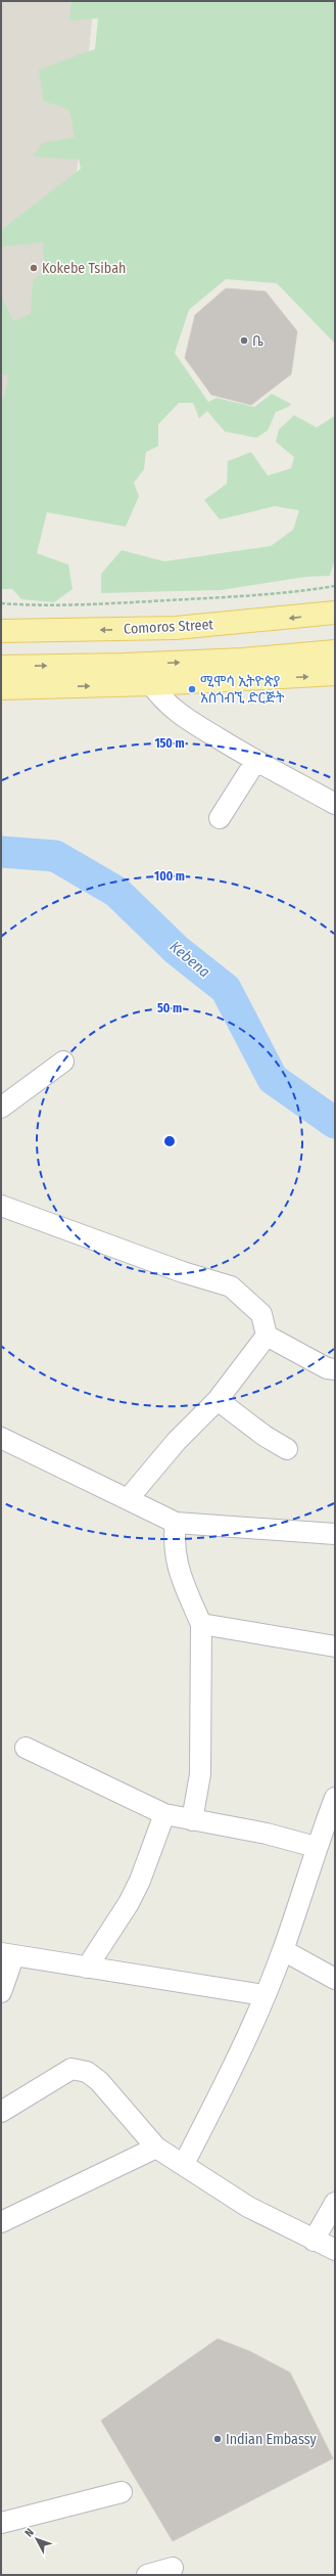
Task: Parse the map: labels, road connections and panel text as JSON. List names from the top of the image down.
{
  "streets": {
    "main road": ["Comoros Street"]
  },
  "water": ["Kebena"],
  "places": [
    "Kokebe Tsibah",
    "ቤ",
    "ሚሞሳ ኢትዮጵያ አስጎብኚ ድርጅት",
    "Indian Embassy"
  ],
  "north": "top left",
  "rings": ["150 m", "100 m", "50 m"]
}
